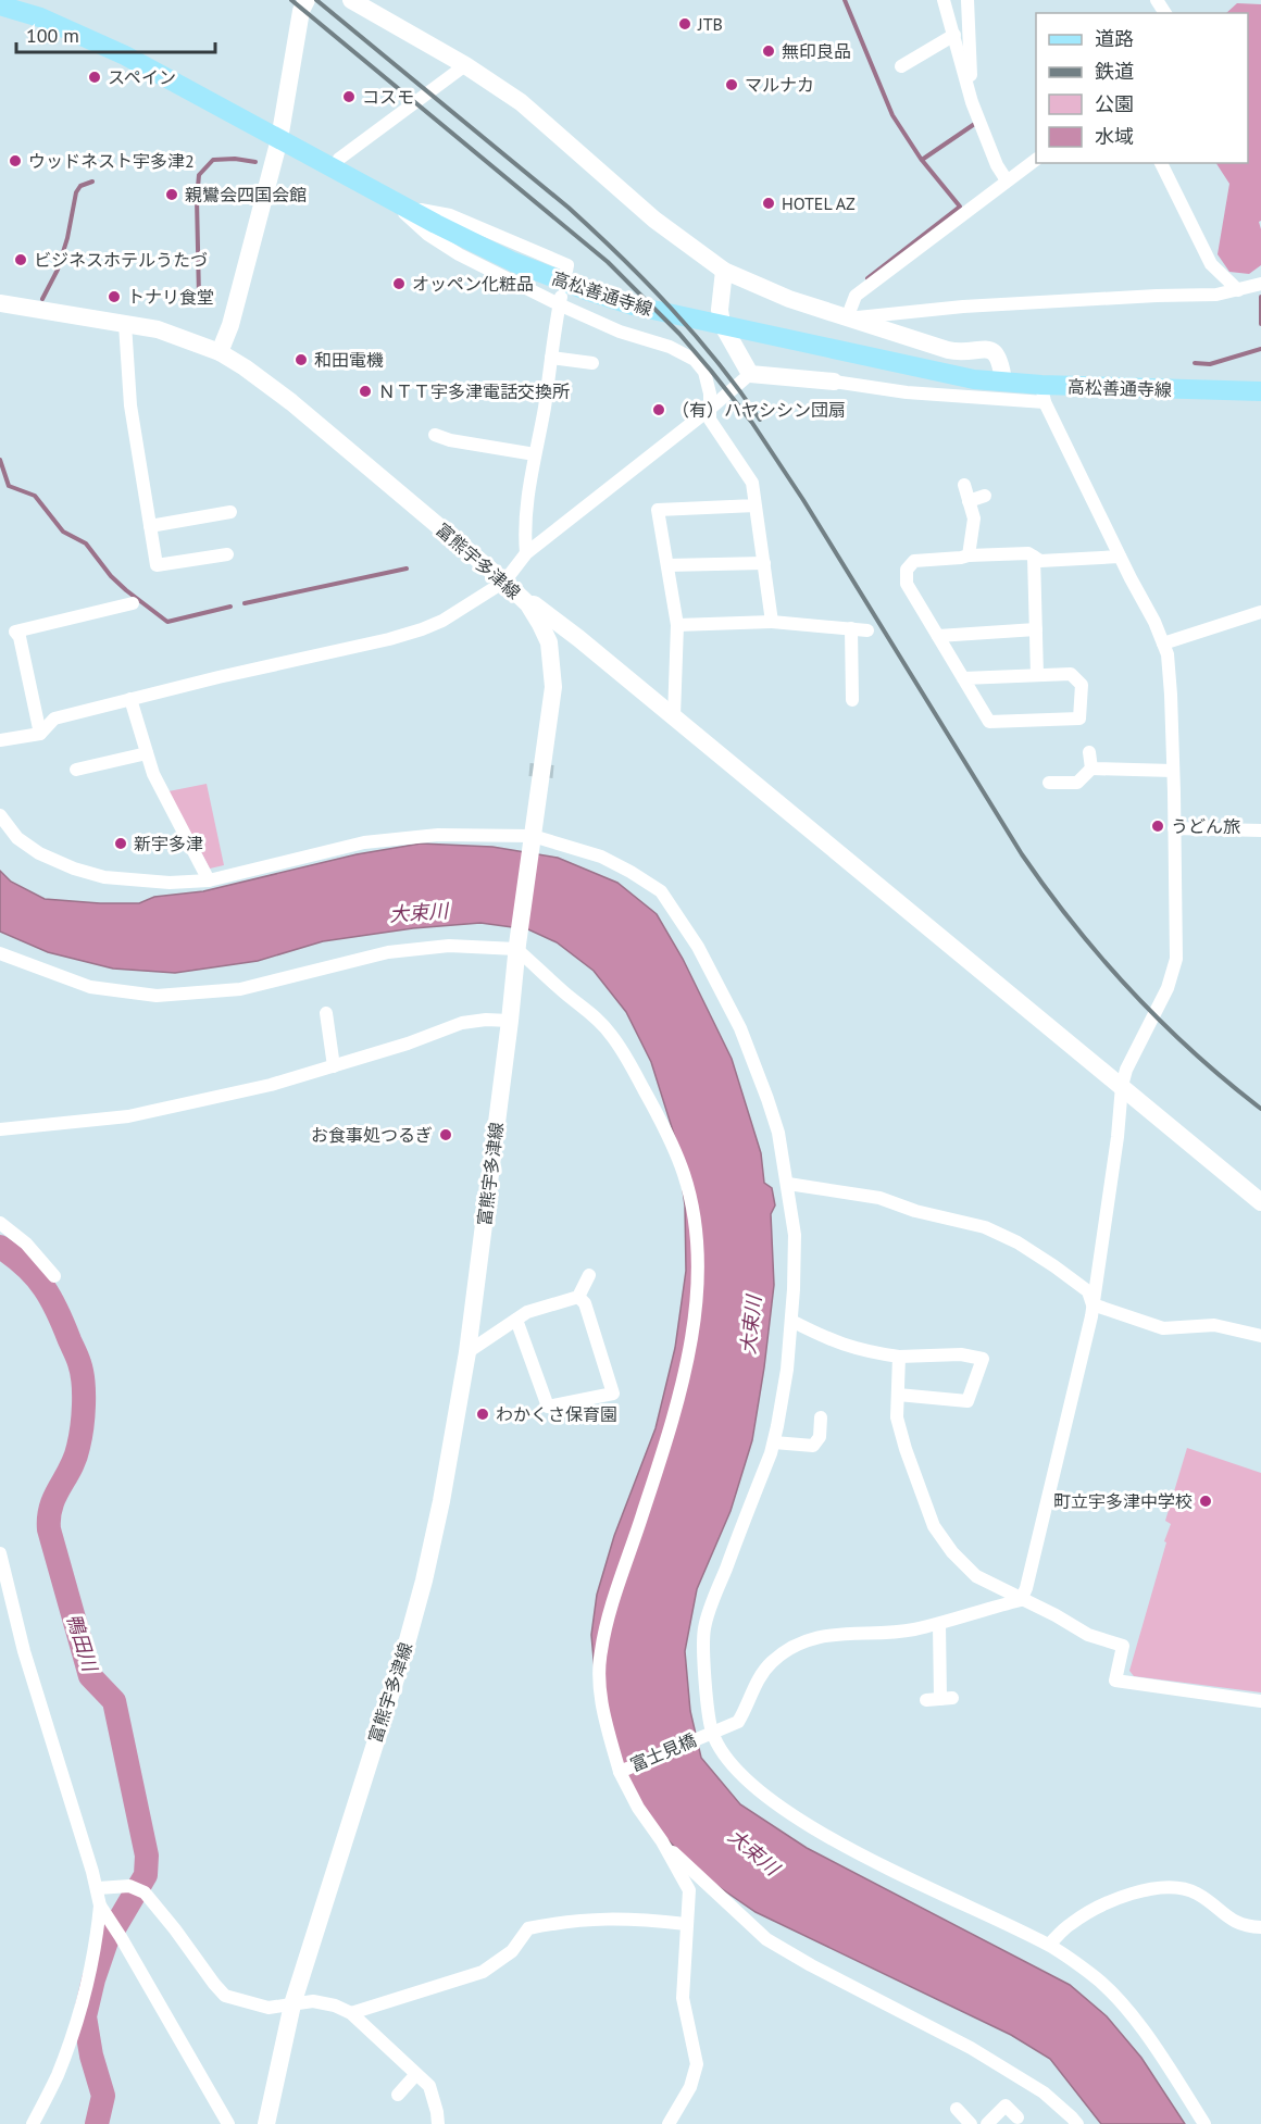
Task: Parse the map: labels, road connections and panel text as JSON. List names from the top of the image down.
{
  "streets": {
    "main road": ["高松善通寺線", "富熊宇多津線"],
    "street": ["富士見橋"]
  },
  "water": ["大束川", "鴨田川"],
  "places": [
    "JTB",
    "無印良品",
    "スペイン",
    "マルナカ",
    "コスモ",
    "ウッドネスト宇多津2",
    "親鸞会四国会館",
    "HOTEL AZ",
    "ビジネスホテルうたづ",
    "オッペン化粧品",
    "トナリ食堂",
    "和田電機",
    "ＮＴＴ宇多津電話交換所",
    "（有）ハヤシシン団扇",
    "うどん旅",
    "新宇多津",
    "お食事処つるぎ",
    "わかくさ保育園",
    "町立宇多津中学校"
  ],
  "legend": [
    "道路",
    "鉄道",
    "公園",
    "水域"
  ],
  "scale_bar": "100 m"
}
